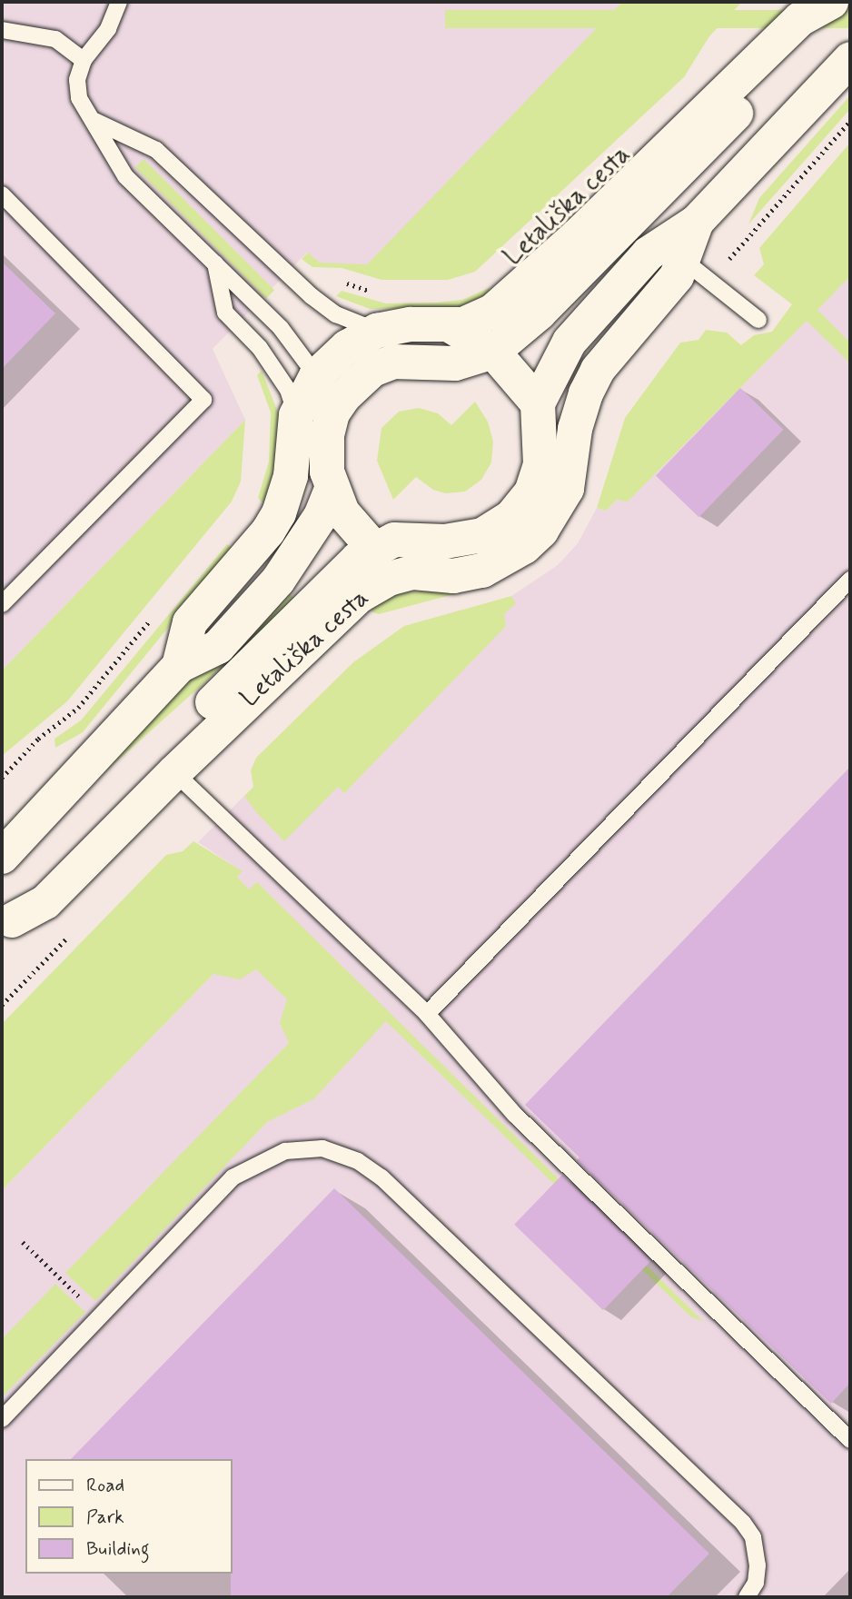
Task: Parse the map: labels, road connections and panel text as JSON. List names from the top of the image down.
{
  "streets": {
    "main road": ["Letališka cesta"]
  },
  "legend": ["Road", "Park", "Building"]
}
